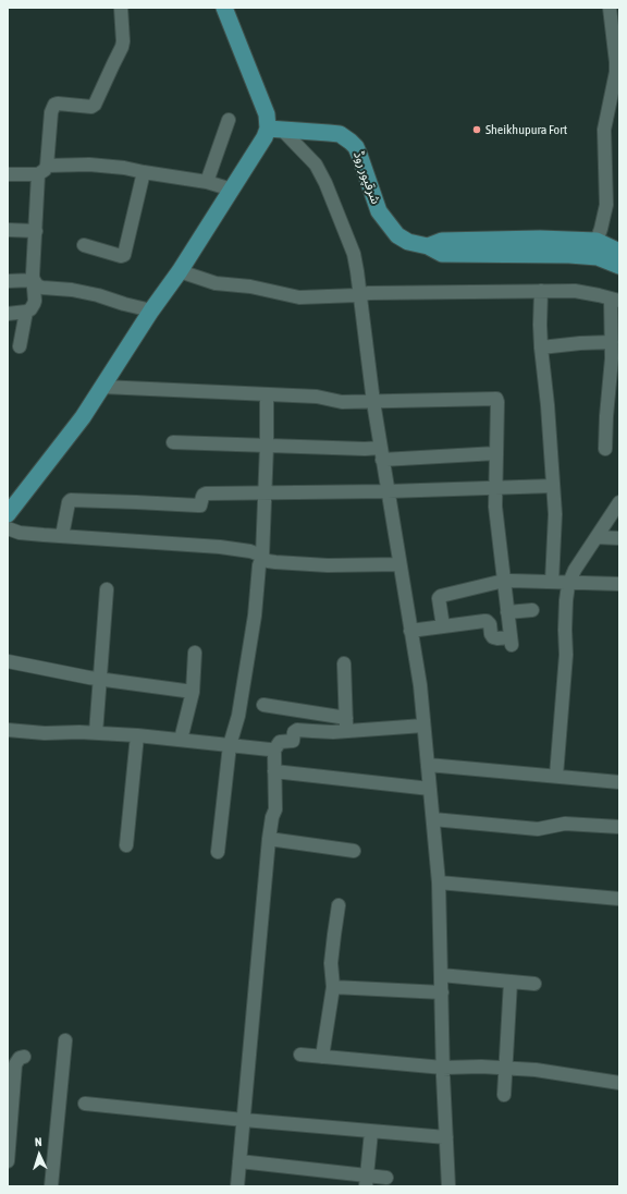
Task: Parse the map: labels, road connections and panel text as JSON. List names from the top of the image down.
{
  "streets": {
    "main road": ["شرقپور روڈ"]
  },
  "places": ["Sheikhupura Fort"],
  "north": "top"
}
